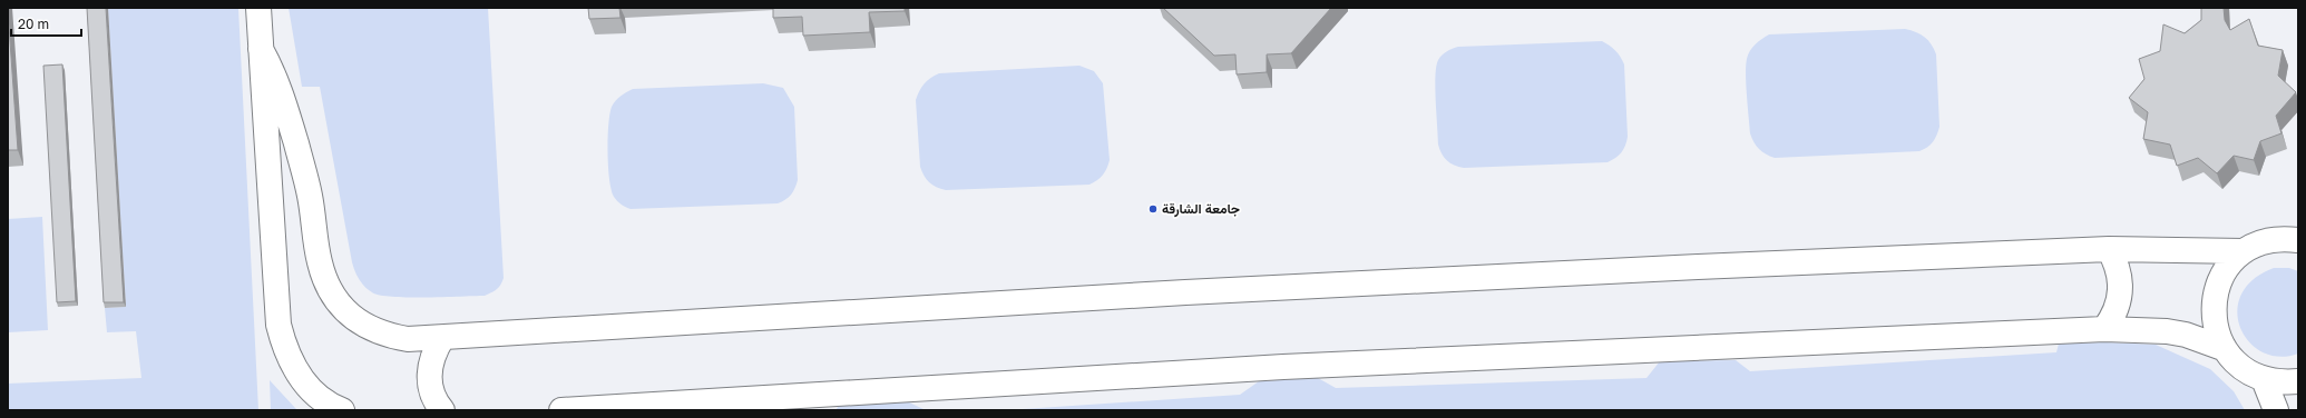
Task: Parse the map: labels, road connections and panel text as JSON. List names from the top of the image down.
{
  "places": ["جامعة الشارقة"],
  "scale_bar": "20 m"
}
